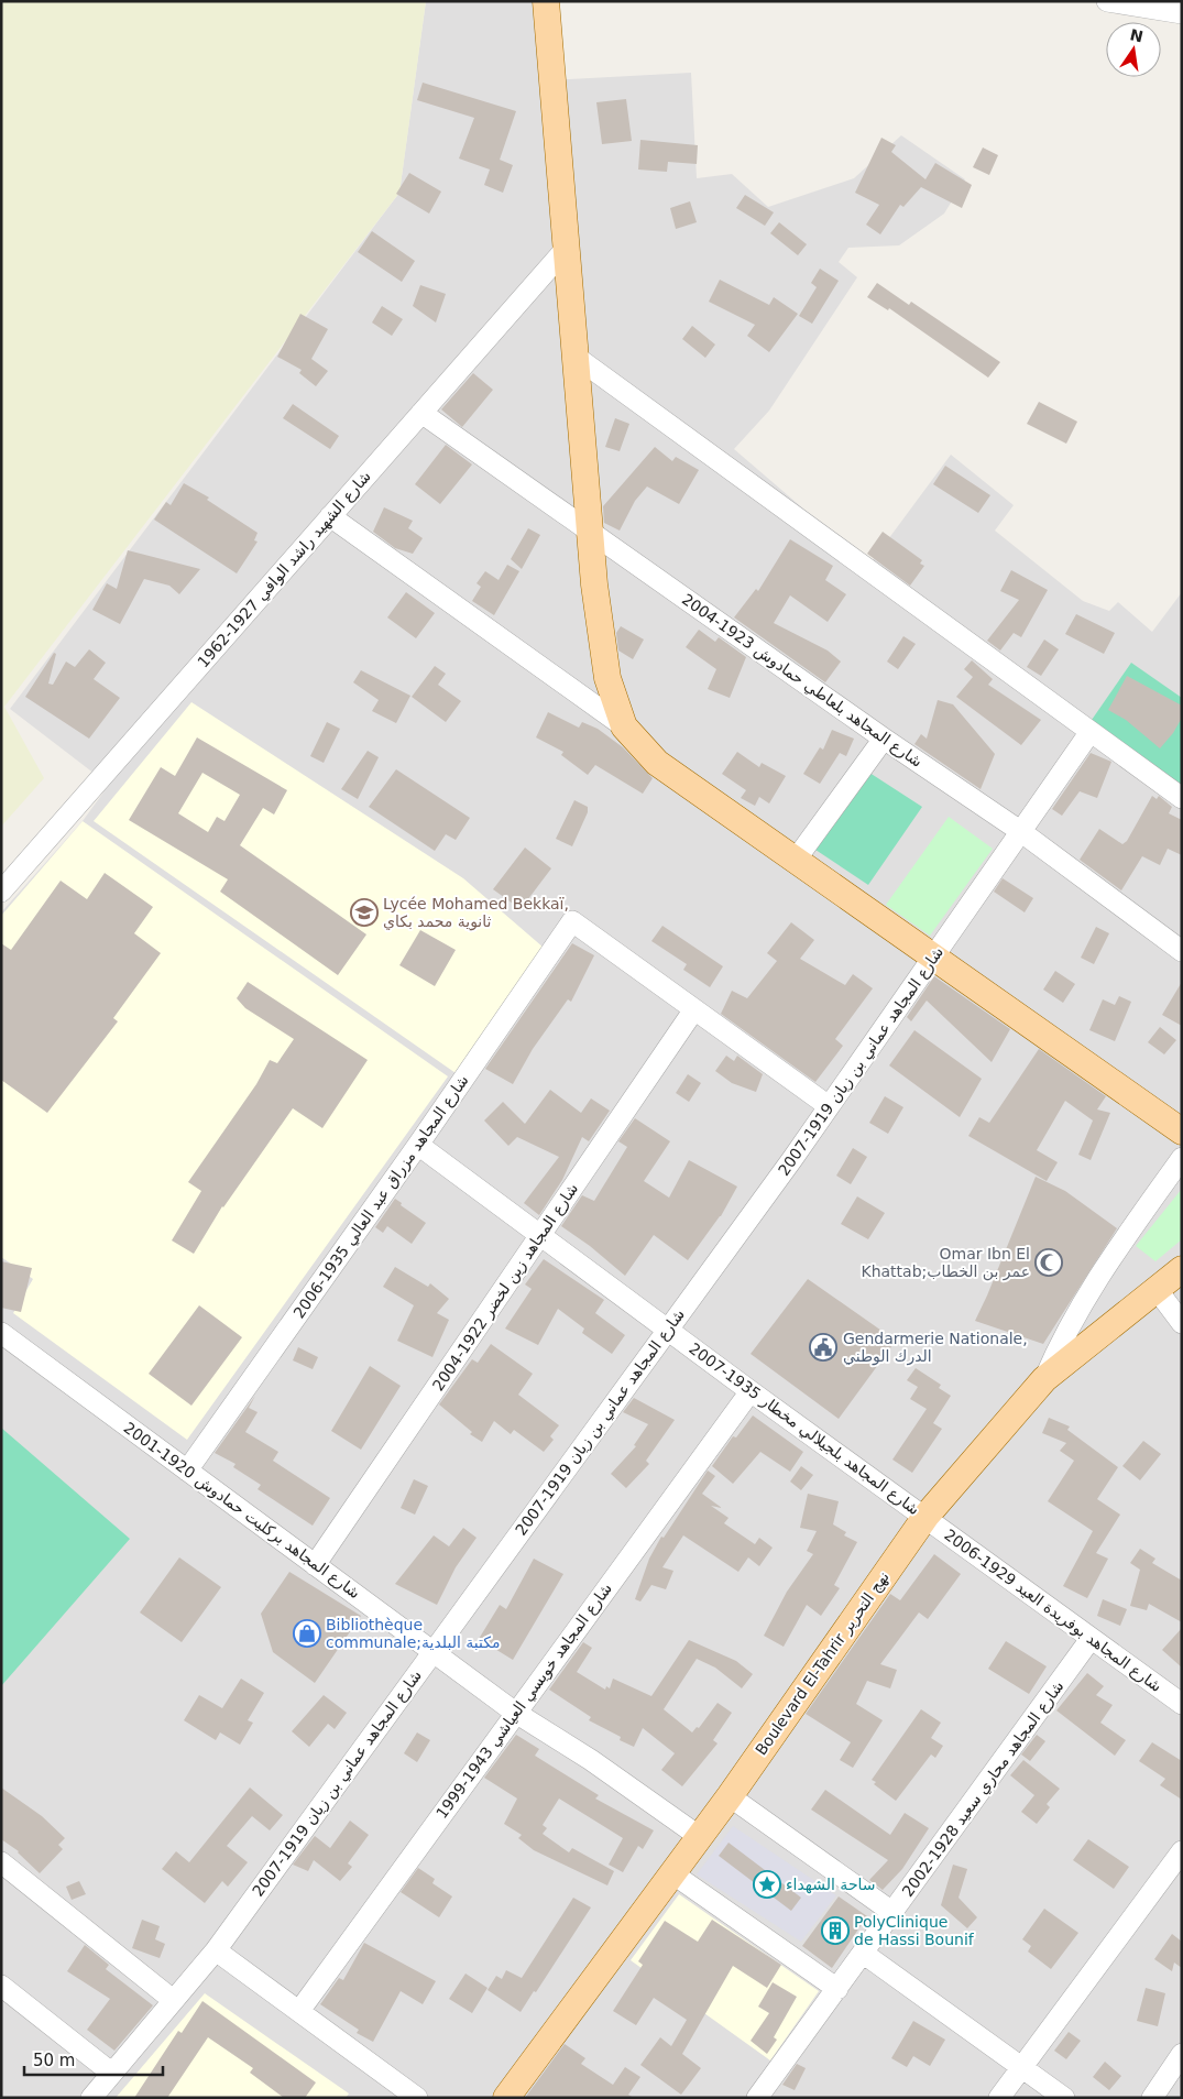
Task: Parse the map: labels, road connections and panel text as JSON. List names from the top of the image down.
{
  "streets": {
    "main road": ["Boulevard El-Tahrir نهج التحرير"],
    "street": [
      "شارع الشهيد راشد الوافي 1927-1962",
      "شارع المجاهد بلعاطي حمادوش 1923-2004",
      "شارع المجاهد عماني بن زيان 1919-2007",
      "شارع المجاهد مزراق عبد العالي 1935-2006",
      "شارع المجاهد زين لخضر 1922-2004",
      "شارع المجاهد بلجيلالي مخطار 1935-2007",
      "شارع المجاهد بركليت حمادوش 1920-2001",
      "شارع المجاهد بوفريدة العيد 1929-2006",
      "شارع المجاهد خويسي العياشي 1943-1999",
      "شارع المجاهد محاري سعيد 1928-2002"
    ]
  },
  "crossings": [
    ["شارع الشهيد راشد الوافي 1927-1962", "شارع المجاهد بلعاطي حمادوش 1923-2004"],
    ["شارع المجاهد بلعاطي حمادوش 1923-2004", "شارع المجاهد عماني بن زيان 1919-2007"],
    ["شارع المجاهد عماني بن زيان 1919-2007", "شارع المجاهد بلجيلالي مخطار 1935-2007"],
    ["شارع المجاهد عماني بن زيان 1919-2007", "شارع المجاهد بركليت حمادوش 1920-2001"],
    ["شارع المجاهد مزراق عبد العالي 1935-2006", "شارع المجاهد زين لخضر 1922-2004"],
    ["شارع المجاهد مزراق عبد العالي 1935-2006", "شارع المجاهد بلجيلالي مخطار 1935-2007"],
    ["شارع المجاهد مزراق عبد العالي 1935-2006", "شارع المجاهد بركليت حمادوش 1920-2001"],
    ["شارع المجاهد زين لخضر 1922-2004", "شارع المجاهد بلجيلالي مخطار 1935-2007"],
    ["شارع المجاهد زين لخضر 1922-2004", "شارع المجاهد بركليت حمادوش 1920-2001"],
    ["شارع المجاهد بلجيلالي مخطار 1935-2007", "شارع المجاهد بوفريدة العيد 1929-2006"],
    ["شارع المجاهد بلجيلالي مخطار 1935-2007", "Boulevard El-Tahrir نهج التحرير"],
    ["شارع المجاهد بلجيلالي مخطار 1935-2007", "شارع المجاهد خويسي العياشي 1943-1999"],
    ["شارع المجاهد بركليت حمادوش 1920-2001", "Boulevard El-Tahrir نهج التحرير"],
    ["شارع المجاهد بركليت حمادوش 1920-2001", "شارع المجاهد خويسي العياشي 1943-1999"],
    ["شارع المجاهد بوفريدة العيد 1929-2006", "Boulevard El-Tahrir نهج التحرير"],
    ["شارع المجاهد بوفريدة العيد 1929-2006", "شارع المجاهد محاري سعيد 1928-2002"]
  ],
  "places": {
    "school or university": ["Lycée Mohamed Bekkaï, ثانوية محمد بكاي"],
    "mosque": ["Omar Ibn El Khattab;عمر بن الخطاب"],
    "public building": ["Gendarmerie Nationale, الدرك الوطني"],
    "shop": ["Bibliothèque communale;مكتبة البلدية"],
    "place": ["ساحة الشهداء"],
    "building": ["PolyClinique de Hassi Bounif"]
  },
  "scale_bar": "50 m",
  "north": "top"
}
